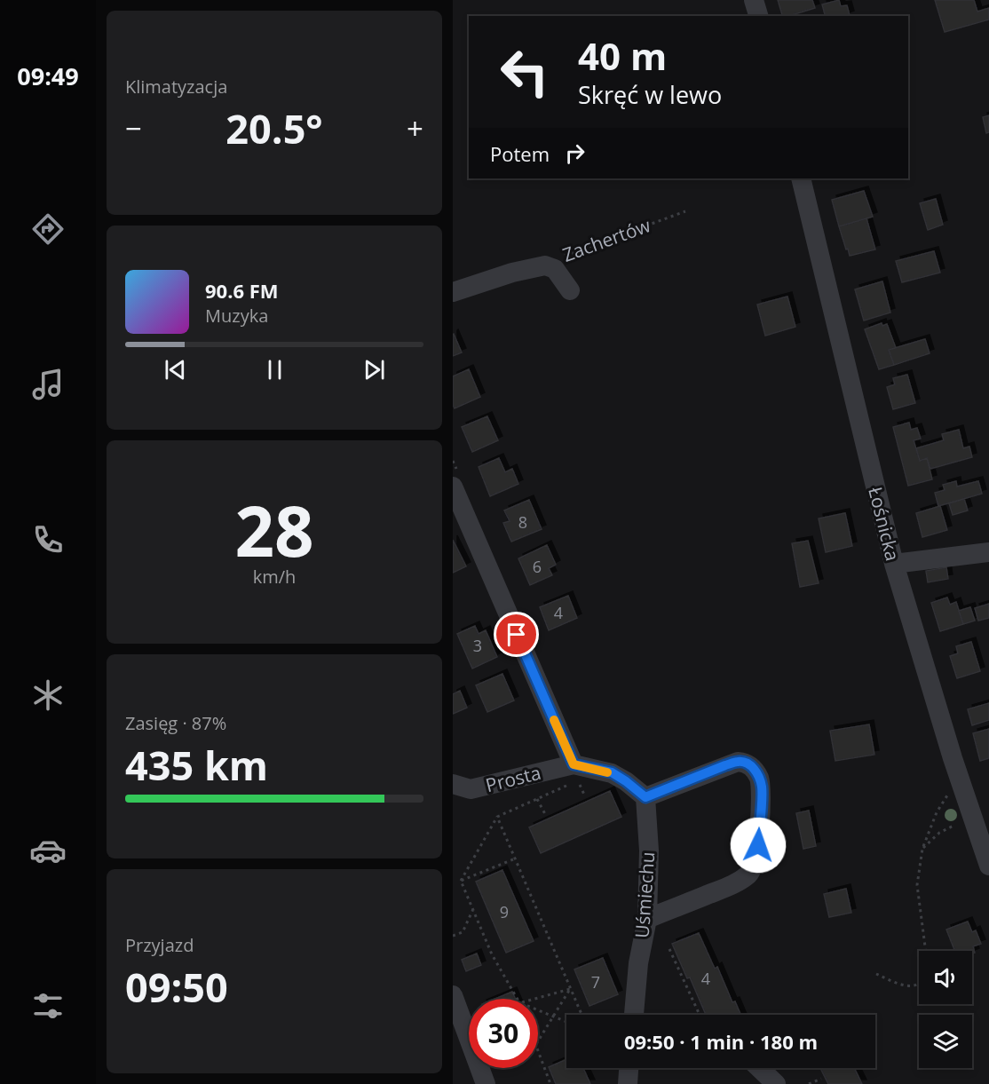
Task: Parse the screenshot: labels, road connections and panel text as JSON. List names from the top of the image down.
{
  "streets": {
    "street": [
      "Zachertów",
      "Łośnicka",
      "Prosta",
      "Uśmiechu"
    ]
  },
  "house_numbers": [
    "8",
    "6",
    "4",
    "3",
    "9",
    "4",
    "7"
  ],
  "page": {
    "tabs": "09:49",
    "tile": [
      "Klimatyzacja",
      ["28", "km/h"],
      ["Zasięg · 87%", "435 km"],
      ["Przyjazd", "09:50"]
    ],
    "turn": ["40 m", "Skręć w lewo"],
    "heat": ["−", "20.5°", "+"],
    "then": "Potem",
    "song": ["90.6 FM", "Muzyka"],
    "limit": "30",
    "trip": "09:50 · 1 min · 180 m"
  }
}
